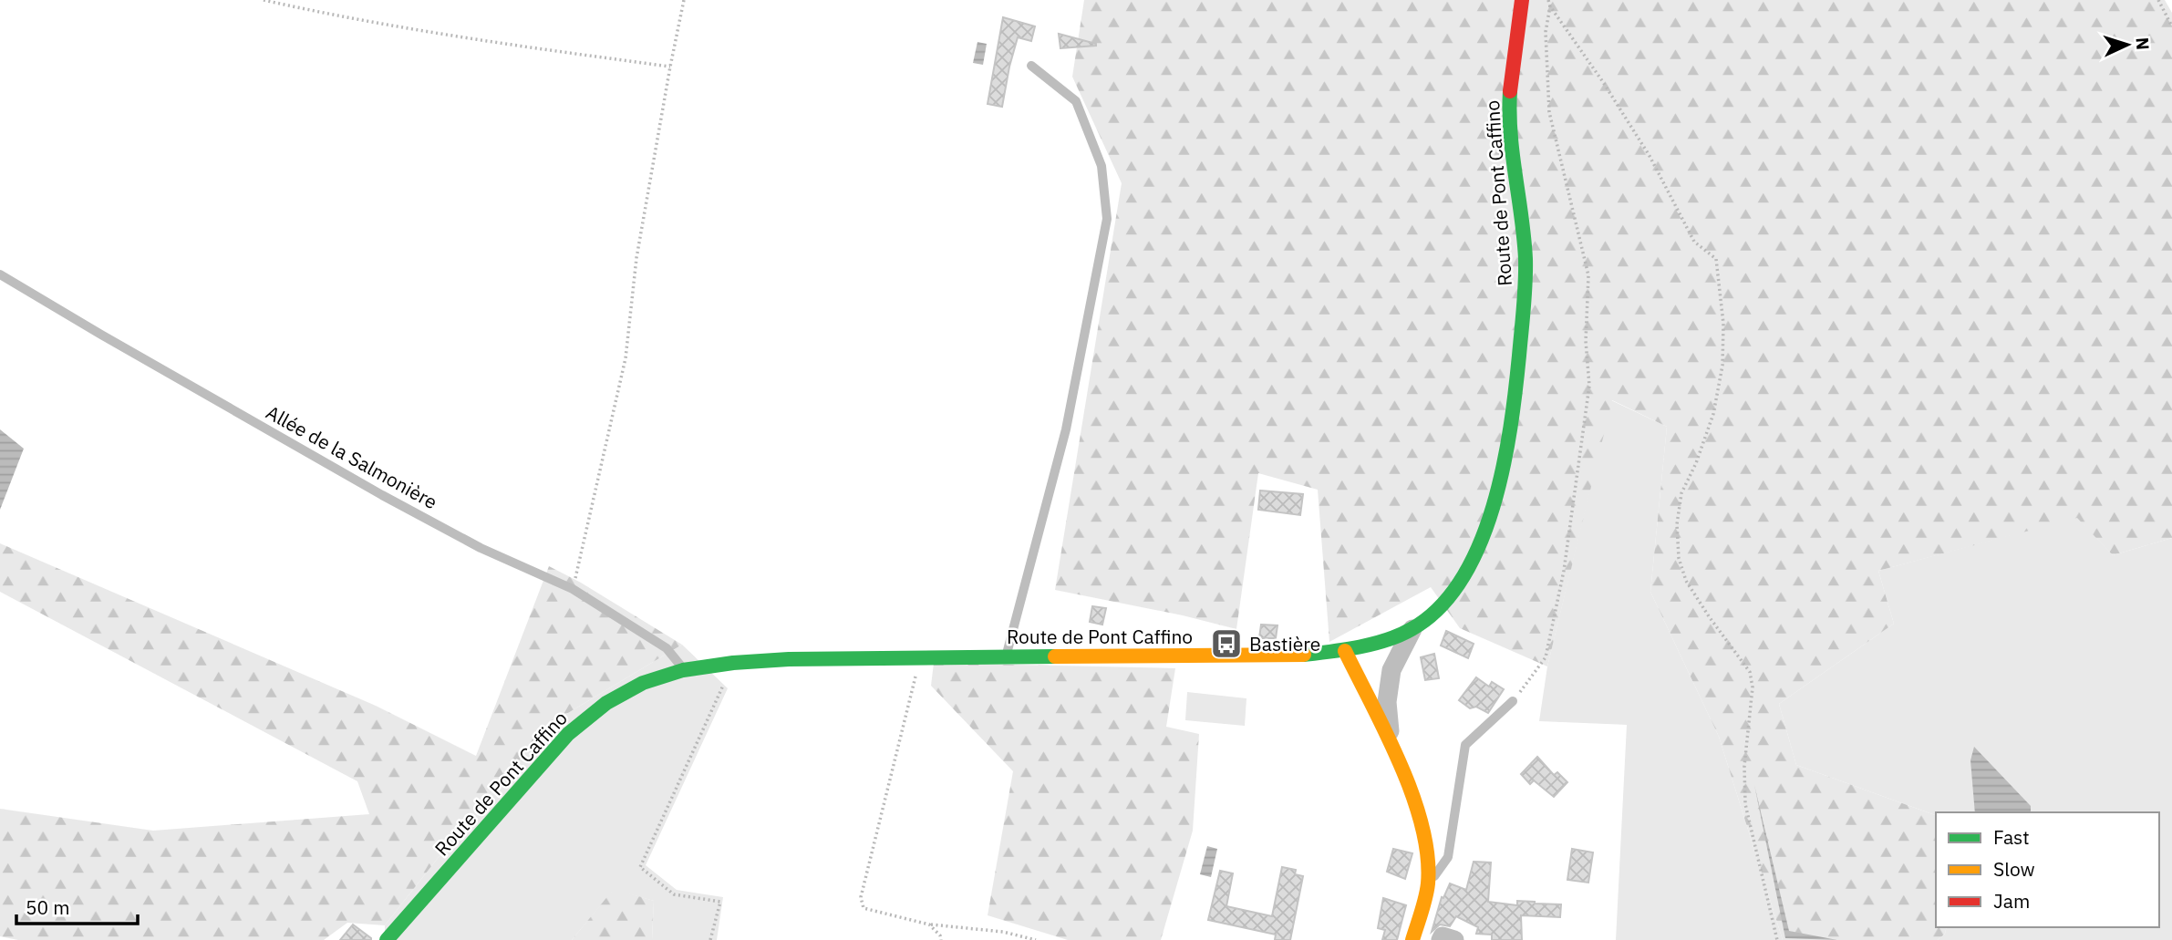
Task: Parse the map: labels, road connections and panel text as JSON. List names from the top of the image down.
{
  "streets": {
    "street": ["Route de Pont Caffino"],
    "lane": ["Allée de la Salmonière"]
  },
  "crossings": [
    ["Route de Pont Caffino", "Allée de la Salmonière"]
  ],
  "places": {
    "bus stop": ["Bastière"]
  },
  "legend": ["Fast", "Slow", "Jam"],
  "scale_bar": "50 m",
  "north": "right"
}
